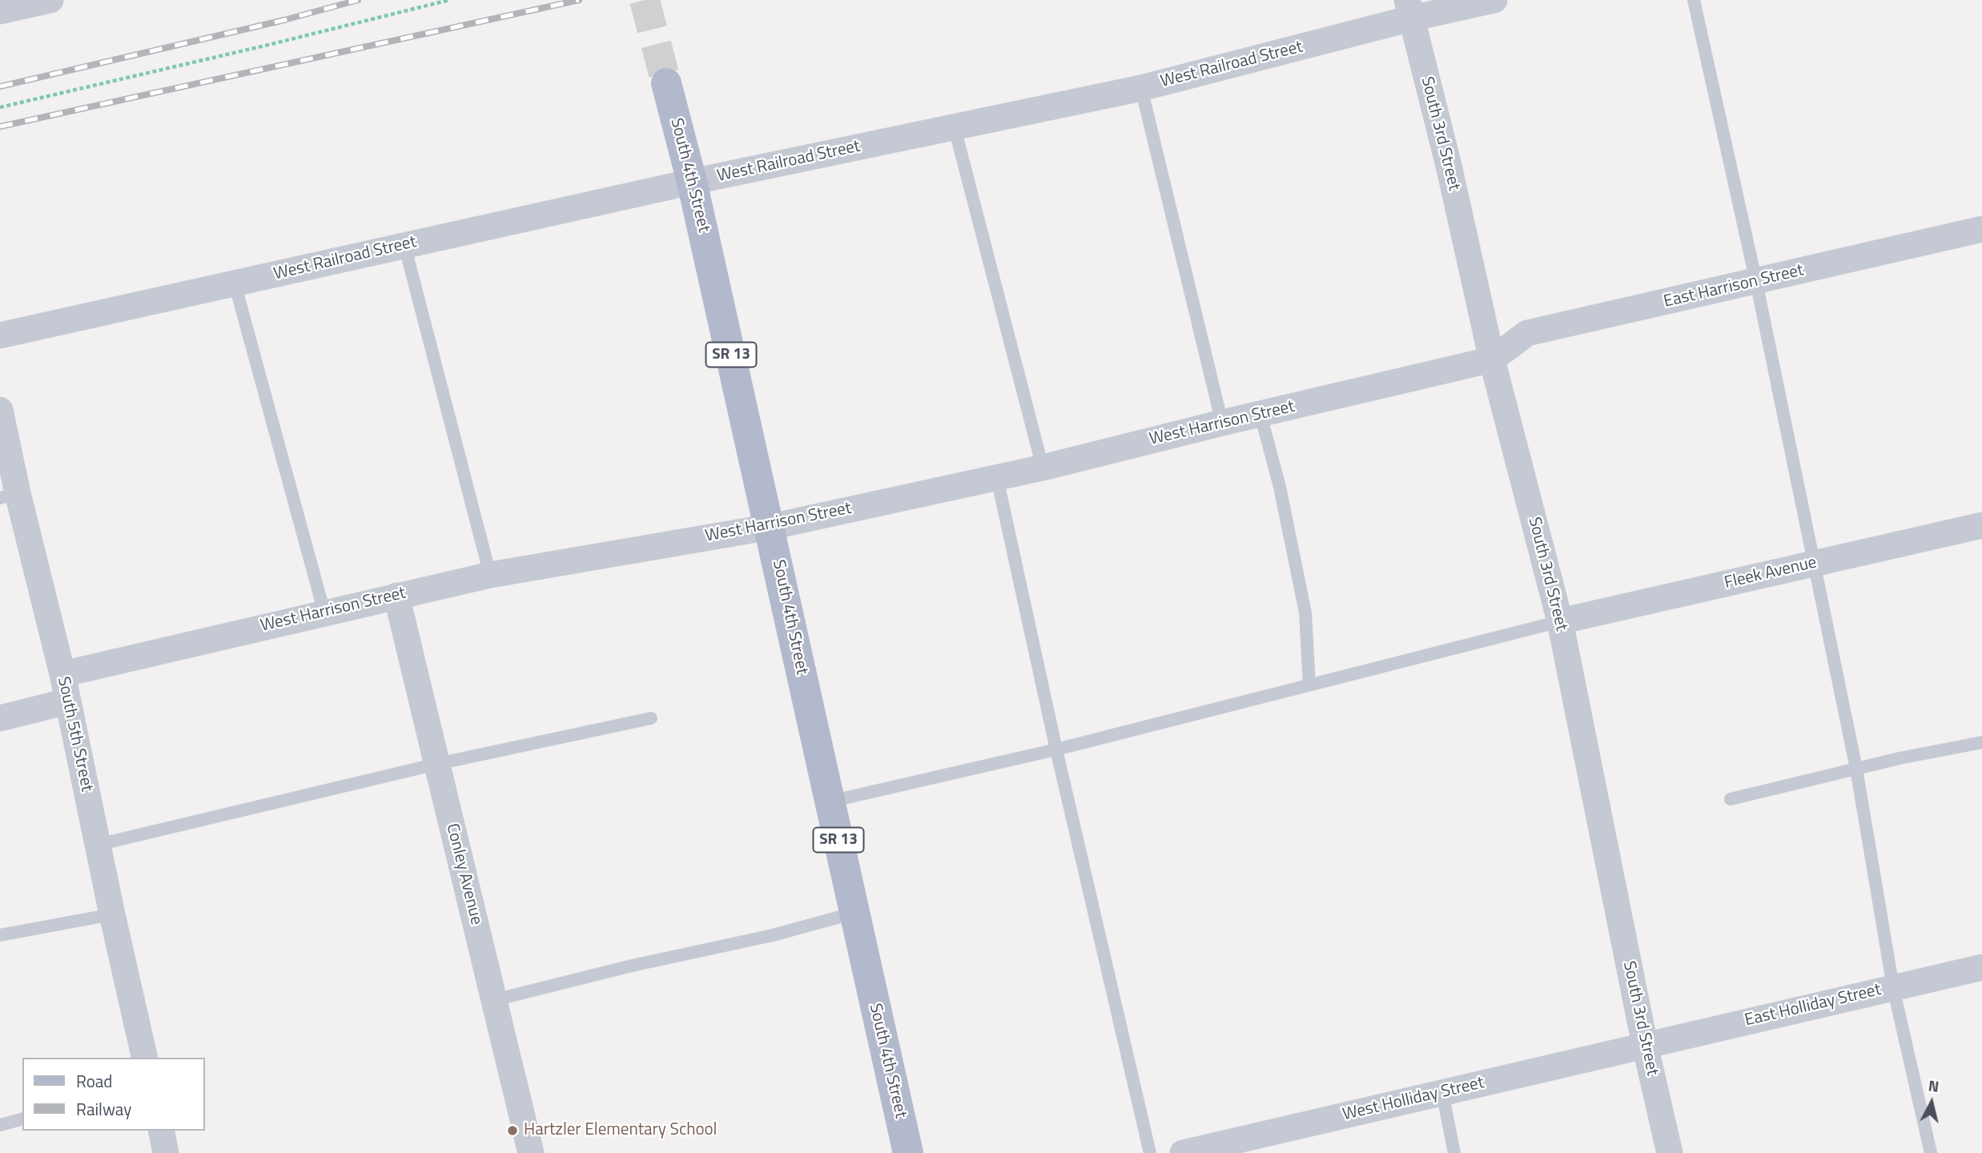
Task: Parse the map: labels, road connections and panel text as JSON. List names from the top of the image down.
{
  "streets": {
    "main road": ["South 4th Street", "SR 13"],
    "street": [
      "West Railroad Street",
      "South 3rd Street",
      "East Harrison Street",
      "West Harrison Street",
      "Fleek Avenue",
      "South 5th Street",
      "Conley Avenue",
      "East Holliday Street",
      "West Holliday Street"
    ]
  },
  "crossings": [
    ["West Railroad Street", "South 3rd Street"],
    ["West Railroad Street", "South 4th Street"],
    ["South 3rd Street", "East Harrison Street"],
    ["South 3rd Street", "West Harrison Street"],
    ["South 3rd Street", "Fleek Avenue"],
    ["South 3rd Street", "East Holliday Street"],
    ["South 3rd Street", "West Holliday Street"],
    ["South 4th Street", "West Harrison Street"],
    ["East Harrison Street", "West Harrison Street"],
    ["West Harrison Street", "South 5th Street"],
    ["West Harrison Street", "Conley Avenue"],
    ["East Holliday Street", "West Holliday Street"]
  ],
  "places": ["Hartzler Elementary School"],
  "legend": ["Road", "Railway"],
  "north": "top"
}
